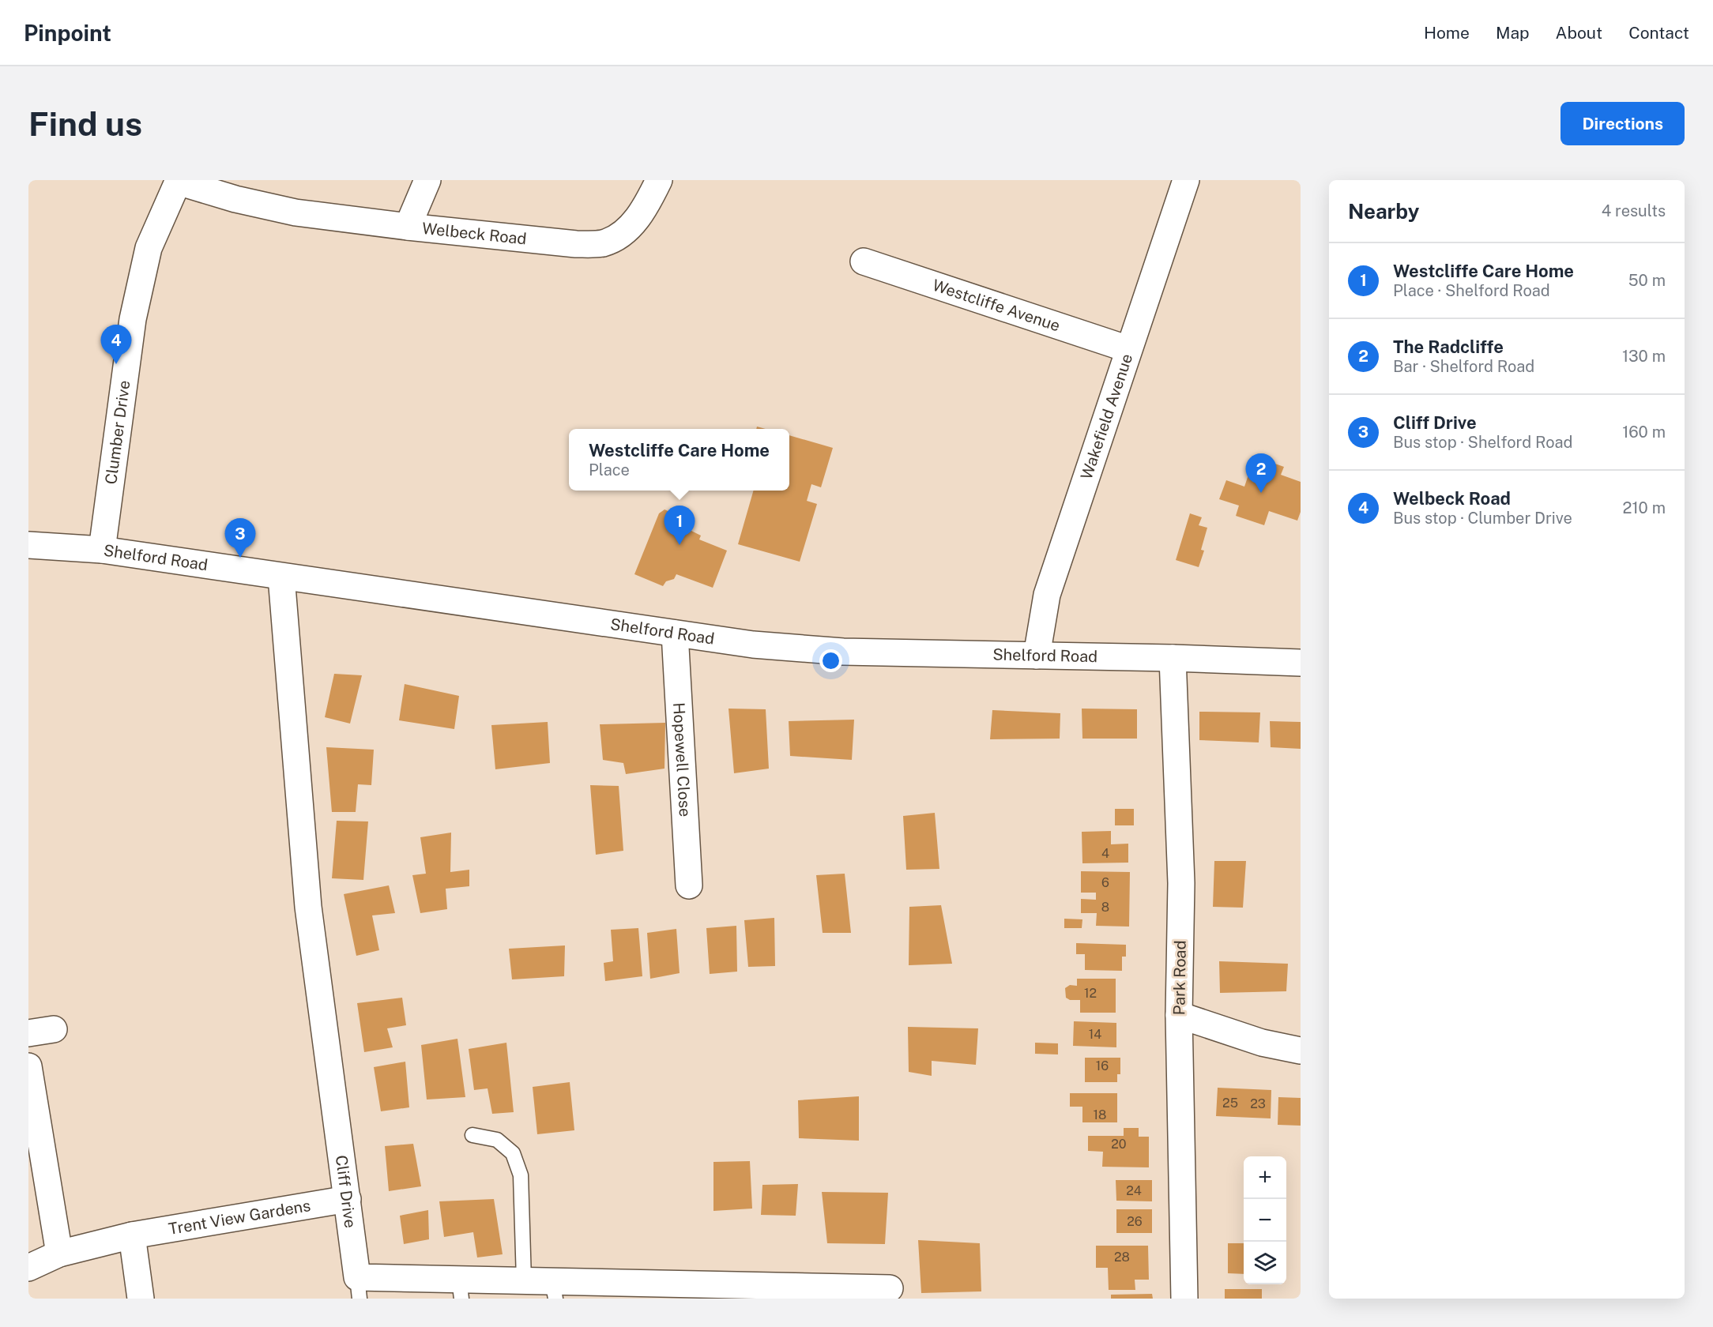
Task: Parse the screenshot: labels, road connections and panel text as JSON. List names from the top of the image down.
{
  "streets": {
    "street": [
      "Welbeck Road",
      "Westcliffe Avenue",
      "Wakefield Avenue",
      "Clumber Drive",
      "Shelford Road",
      "Hopewell Close",
      "Park Road",
      "Cliff Drive",
      "Trent View Gardens"
    ]
  },
  "crossings": [
    ["Welbeck Road", "Clumber Drive"],
    ["Westcliffe Avenue", "Wakefield Avenue"],
    ["Wakefield Avenue", "Shelford Road"],
    ["Clumber Drive", "Shelford Road"],
    ["Shelford Road", "Hopewell Close"],
    ["Shelford Road", "Park Road"],
    ["Shelford Road", "Cliff Drive"],
    ["Cliff Drive", "Trent View Gardens"]
  ],
  "house_numbers": [
    "4",
    "6",
    "8",
    "12",
    "14",
    "16",
    "25",
    "23",
    "18",
    "20",
    "24",
    "26",
    "28"
  ],
  "page": {
    "header": "Pinpoint",
    "nav": [
      "Home",
      "Map",
      "About",
      "Contact"
    ],
    "buttons": "Directions",
    "title": "Find us",
    "heading": ["Nearby", "4 results"],
    "list": [
      {
        "mark": "1",
        "name": "Westcliffe Care Home",
        "note": "Place · Shelford Road",
        "value": "50 m"
      },
      {
        "mark": "2",
        "name": "The Radcliffe",
        "note": "Bar · Shelford Road",
        "value": "130 m"
      },
      {
        "mark": "3",
        "name": "Cliff Drive",
        "note": "Bus stop · Shelford Road",
        "value": "160 m"
      },
      {
        "mark": "4",
        "name": "Welbeck Road",
        "note": "Bus stop · Clumber Drive",
        "value": "210 m"
      }
    ],
    "pins": [
      "4",
      "2",
      "1",
      "3"
    ],
    "popup": ["Westcliffe Care Home", "Place"],
    "map_buttons": ["+", "−"]
  }
}
